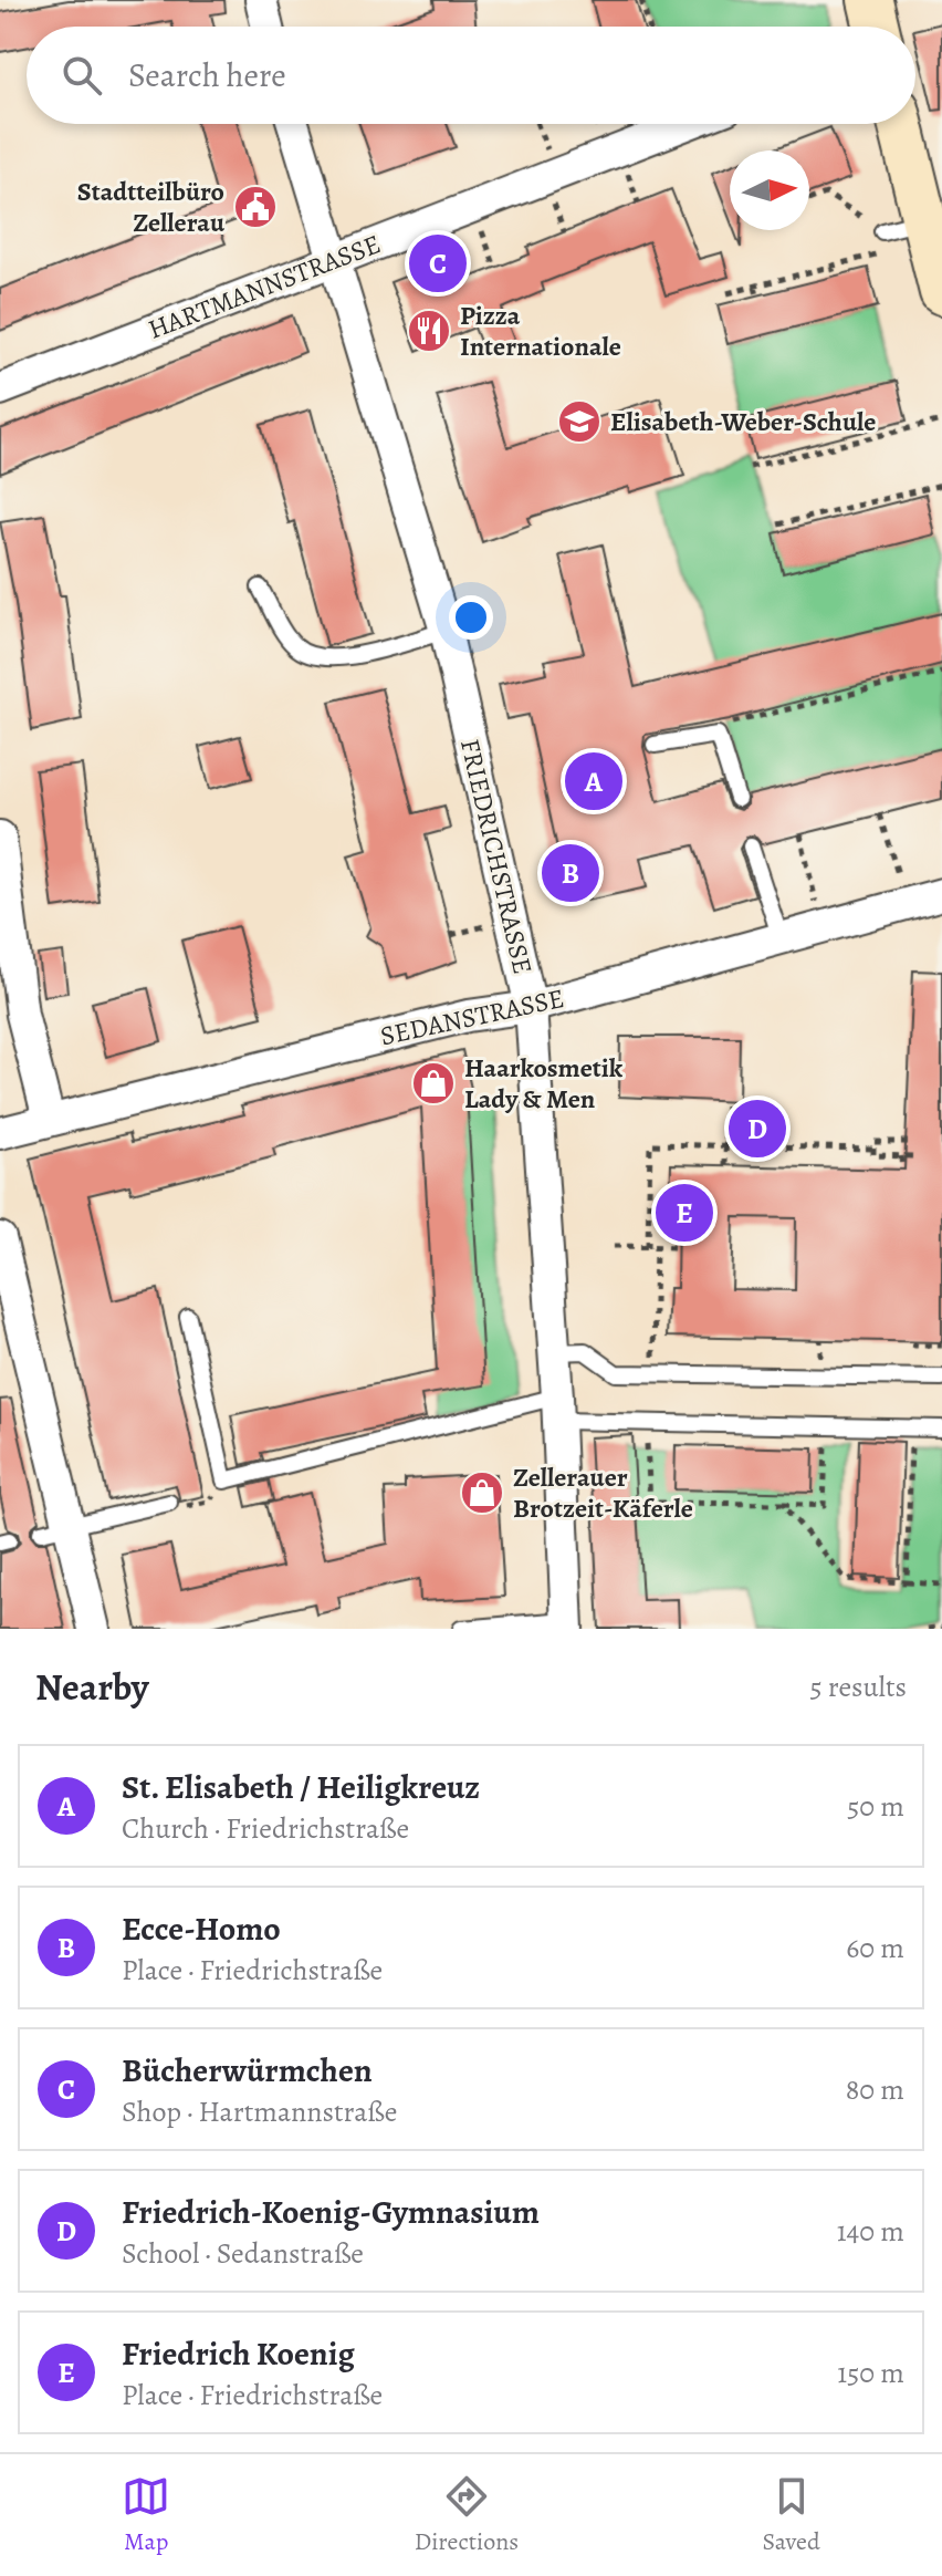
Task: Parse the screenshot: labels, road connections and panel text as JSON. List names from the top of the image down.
{
  "streets": {
    "street": ["HARTMANNSTRASSE", "FRIEDRICHSTRASSE", "SEDANSTRASSE"]
  },
  "crossings": [
    ["HARTMANNSTRASSE", "FRIEDRICHSTRASSE"],
    ["FRIEDRICHSTRASSE", "SEDANSTRASSE"]
  ],
  "places": {
    "public building": ["Stadtteilbüro Zellerau"],
    "restaurant": ["Pizza Internationale"],
    "school or university": ["Elisabeth-Weber-Schule"],
    "shop": ["Haarkosmetik Lady & Men", "Zellerauer Brotzeit-Käferle"]
  },
  "north": "right",
  "page": {
    "search": "Search here",
    "pins": [
      "C",
      "A",
      "B",
      "D",
      "E"
    ],
    "heading": ["Nearby", "5 results"],
    "list": [
      {
        "mark": "A",
        "name": "St. Elisabeth / Heiligkreuz",
        "note": "Church · Friedrichstraße",
        "value": "50 m"
      },
      {
        "mark": "B",
        "name": "Ecce-Homo",
        "note": "Place · Friedrichstraße",
        "value": "60 m"
      },
      {
        "mark": "C",
        "name": "Bücherwürmchen",
        "note": "Shop · Hartmannstraße",
        "value": "80 m"
      },
      {
        "mark": "D",
        "name": "Friedrich-Koenig-Gymnasium",
        "note": "School · Sedanstraße",
        "value": "140 m"
      },
      {
        "mark": "E",
        "name": "Friedrich Koenig",
        "note": "Place · Friedrichstraße",
        "value": "150 m"
      }
    ],
    "nav": ["Map", "Directions", "Saved"]
  }
}
